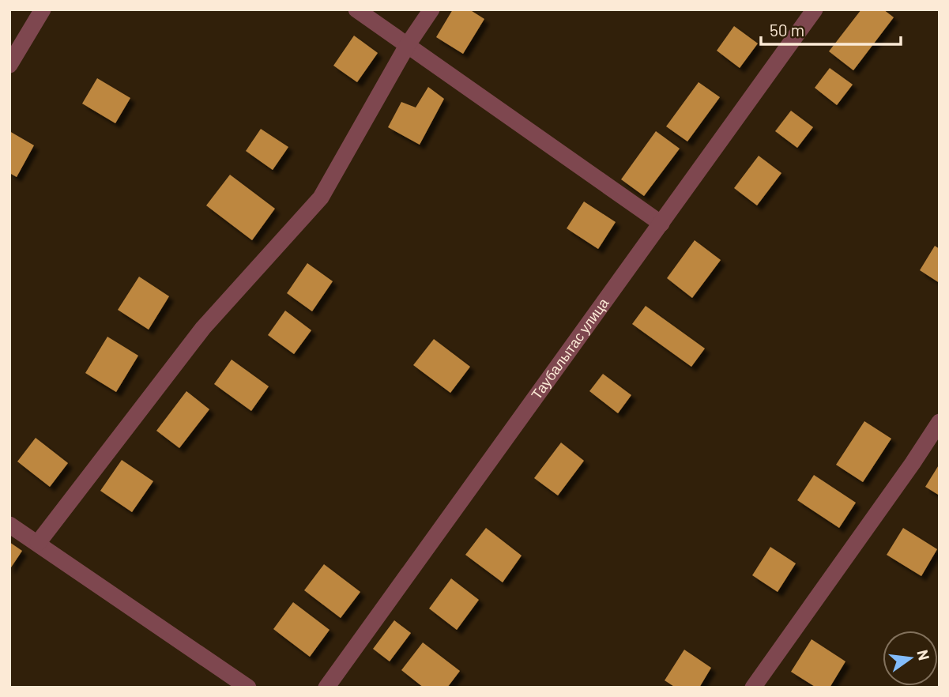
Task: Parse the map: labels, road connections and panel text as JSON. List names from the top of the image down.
{
  "streets": {
    "street": ["Таубалытас улица"]
  },
  "scale_bar": "50 m",
  "north": "right"
}
